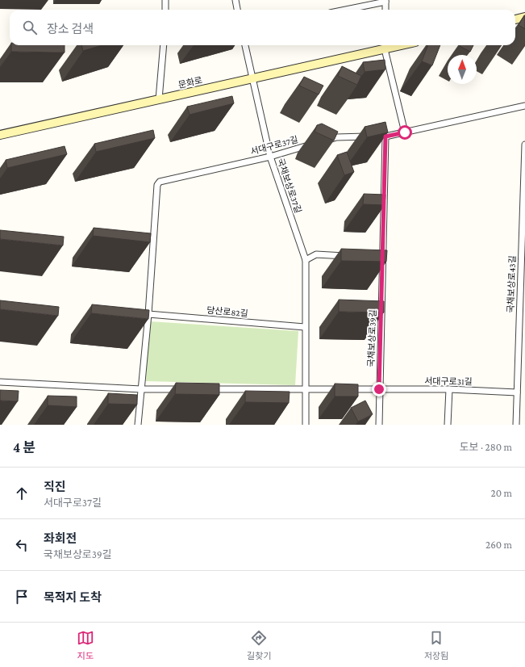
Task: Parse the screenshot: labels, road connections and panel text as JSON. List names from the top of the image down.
{
  "streets": {
    "main road": ["문화로"],
    "street": [
      "서대구로37길",
      "국채보상로37길",
      "국채보상로43길",
      "당산로82길",
      "국채보상로39길",
      "서대구로31길"
    ]
  },
  "crossings": [
    ["문화로", "국채보상로37길"],
    ["서대구로37길", "국채보상로37길"],
    ["서대구로37길", "당산로82길"],
    ["국채보상로37길", "당산로82길"],
    ["국채보상로37길", "서대구로31길"],
    ["국채보상로43길", "서대구로31길"],
    ["국채보상로39길", "서대구로31길"]
  ],
  "north": "top",
  "page": {
    "search": "장소 검색",
    "heading": ["4 분", "도보 · 280 m"],
    "list": [
      ["직진", "서대구로37길", "20 m"],
      ["좌회전", "국채보상로39길", "260 m"],
      "목적지 도착"
    ],
    "nav": ["지도", "길찾기", "저장됨"]
  }
}
